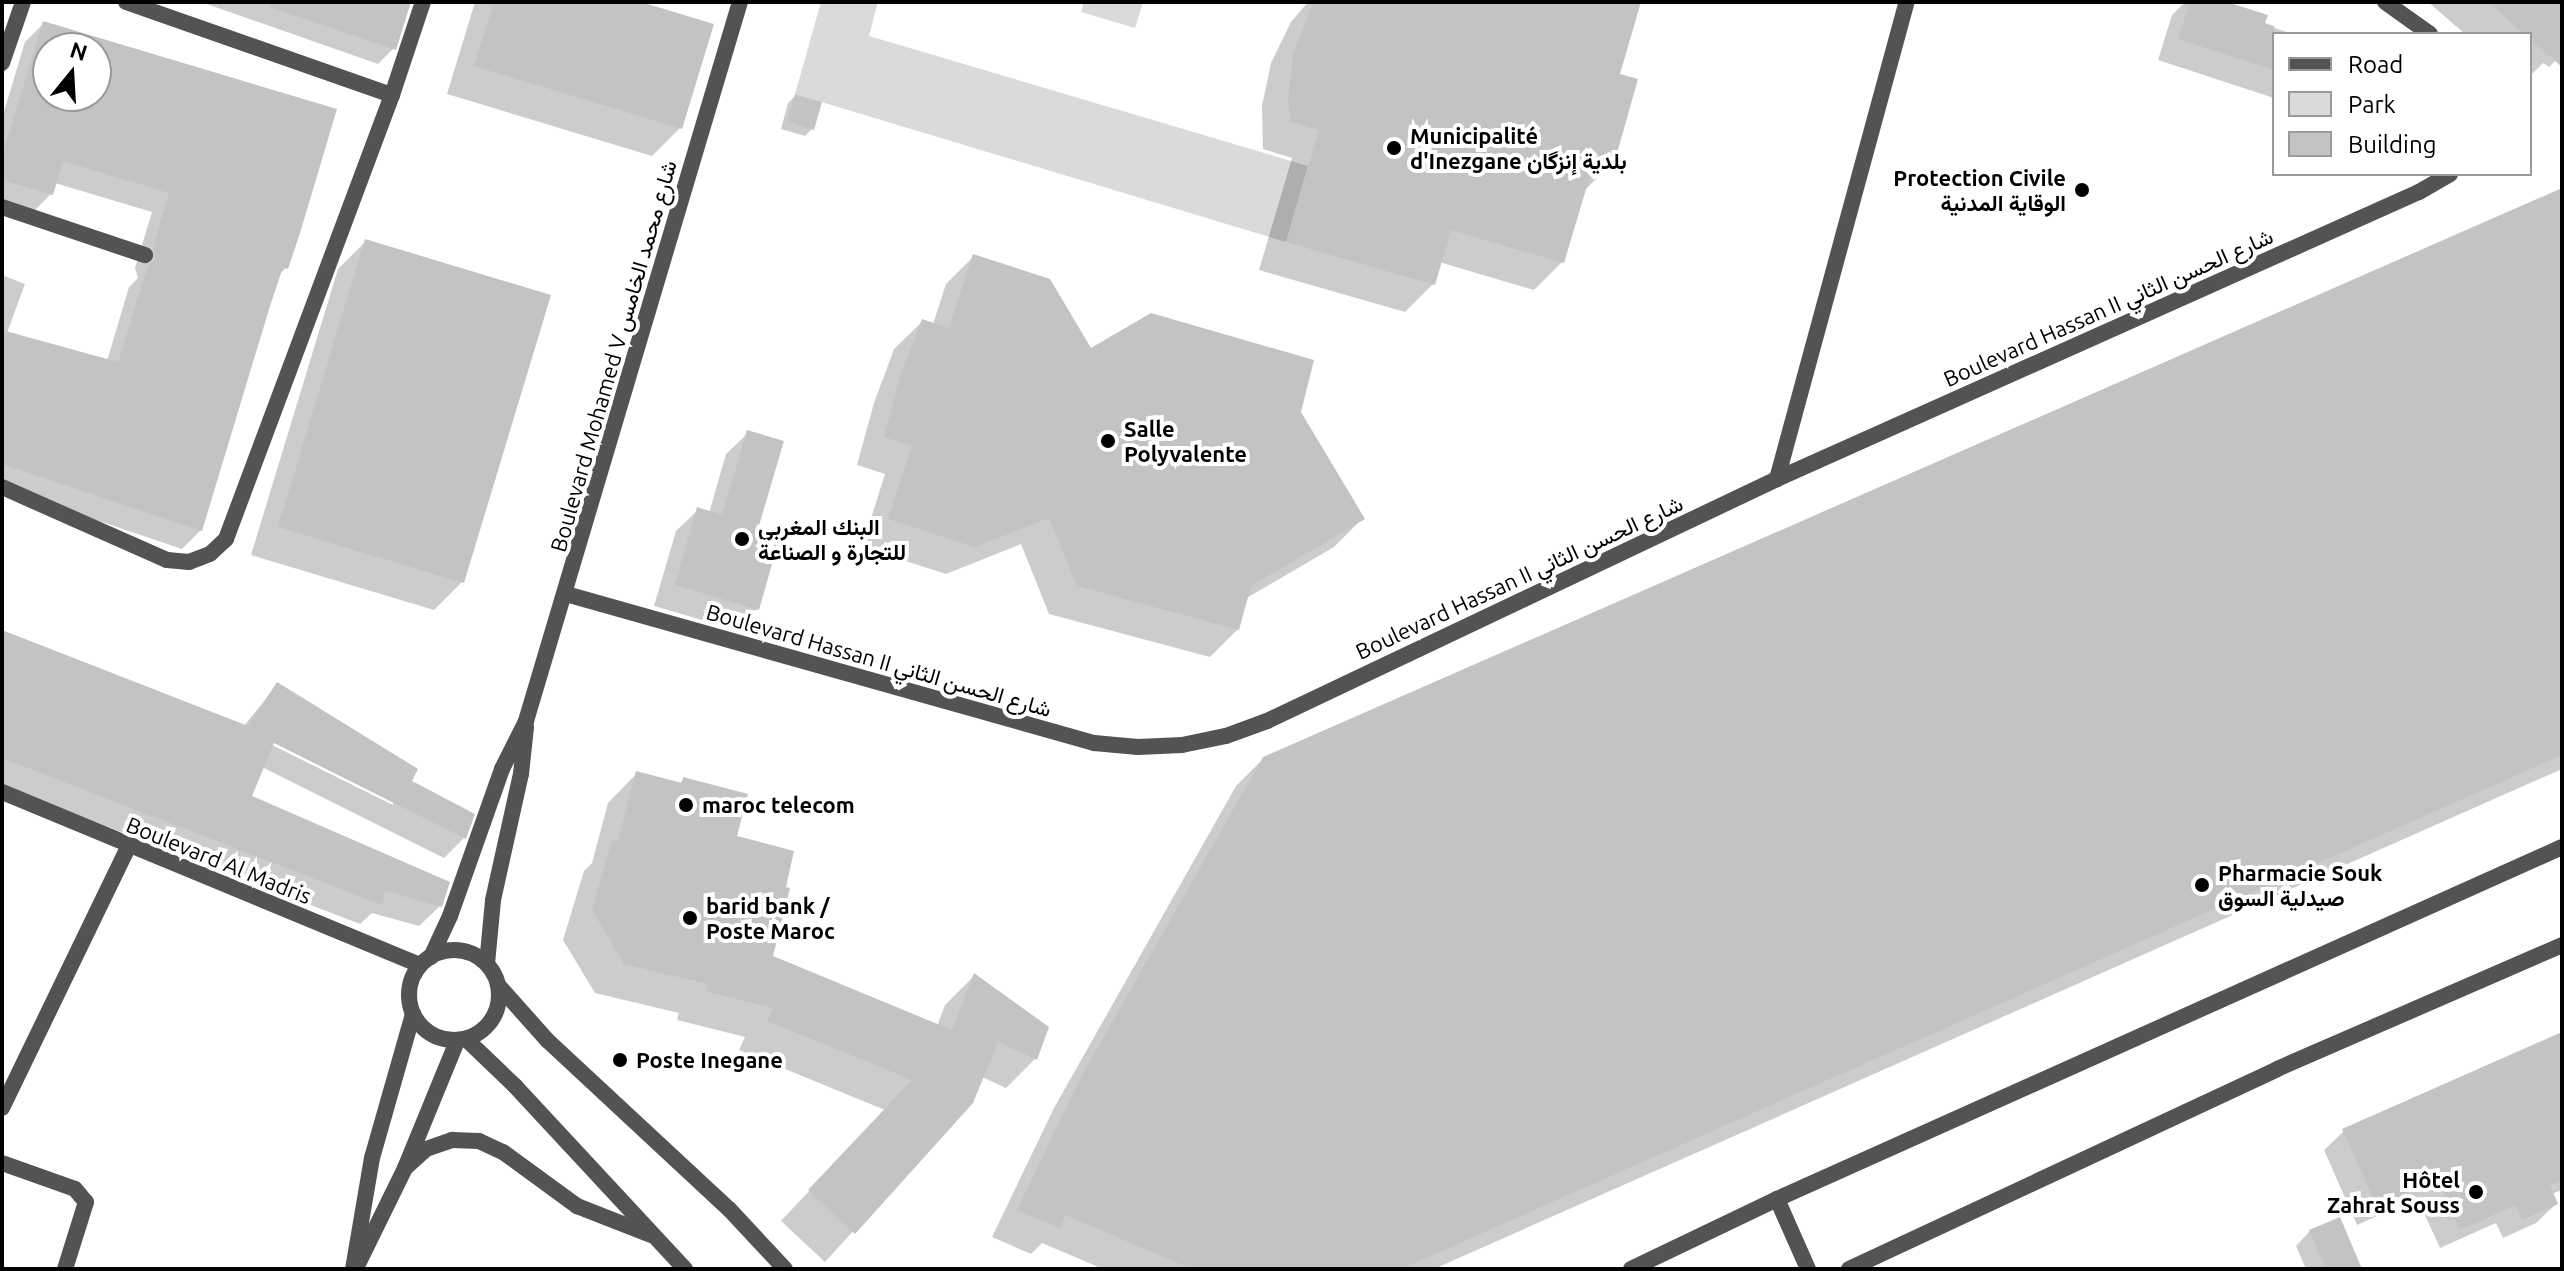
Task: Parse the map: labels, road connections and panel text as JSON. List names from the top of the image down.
{
  "streets": {
    "street": ["Boulevard Hassan II شارع الحسن الثاني", "Boulevard Mohamed V شارع محمد الخامس", "Boulevard Al Madris"]
  },
  "crossings": [
    ["Boulevard Hassan II شارع الحسن الثاني", "Boulevard Mohamed V شارع محمد الخامس"],
    ["Boulevard Mohamed V شارع محمد الخامس", "Boulevard Al Madris"]
  ],
  "places": [
    "Municipalité d'Inezgane بلدية إنزگان",
    "Protection Civile الوقاية المدنية",
    "Salle Polyvalente",
    "البنك المغربي للتجارة و الصناعة",
    "maroc telecom",
    "Pharmacie Souk صيدلية السوق",
    "barid bank / Poste Maroc",
    "Poste Inegane",
    "Hôtel Zahrat Souss"
  ],
  "legend": ["Road", "Park", "Building"],
  "north": "top"
}
